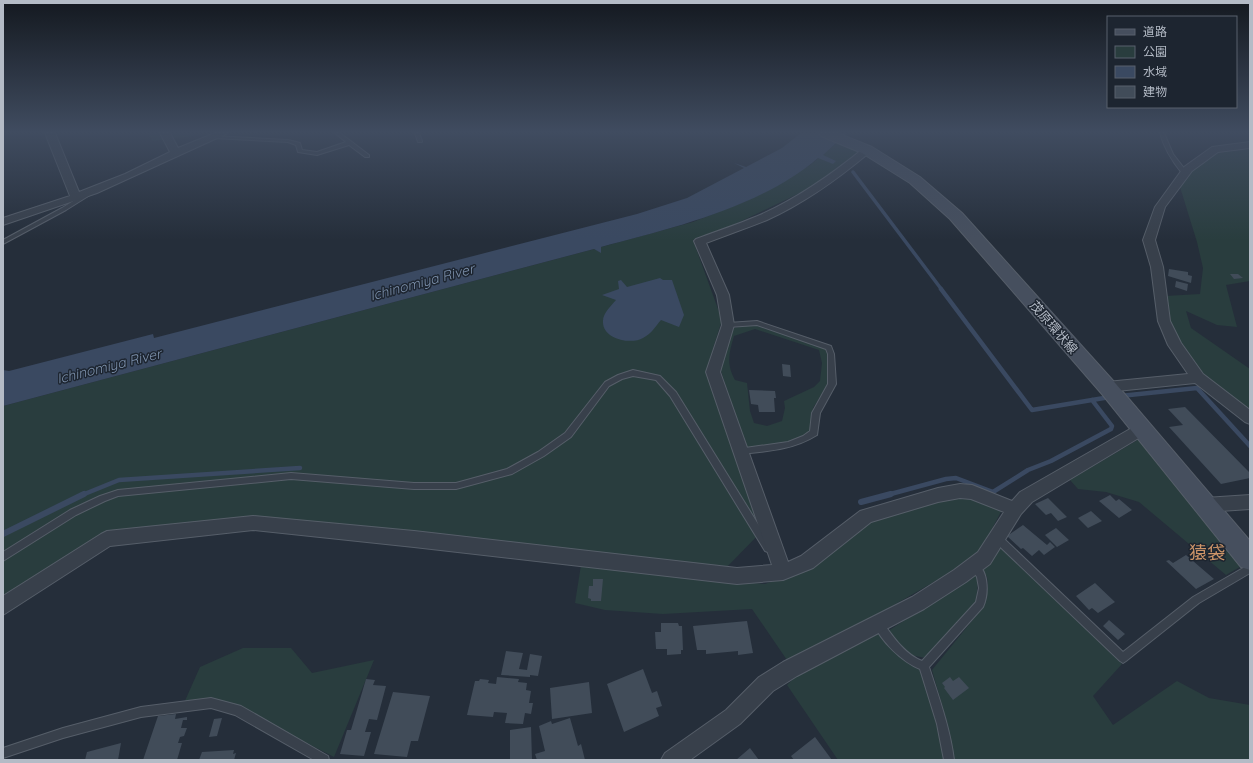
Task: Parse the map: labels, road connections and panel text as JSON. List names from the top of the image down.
{
  "streets": {
    "main road": ["茂原環状線"]
  },
  "districts": ["猿袋"],
  "water": ["Ichinomiya River"],
  "legend": [
    "道路",
    "公園",
    "水域",
    "建物"
  ]
}
